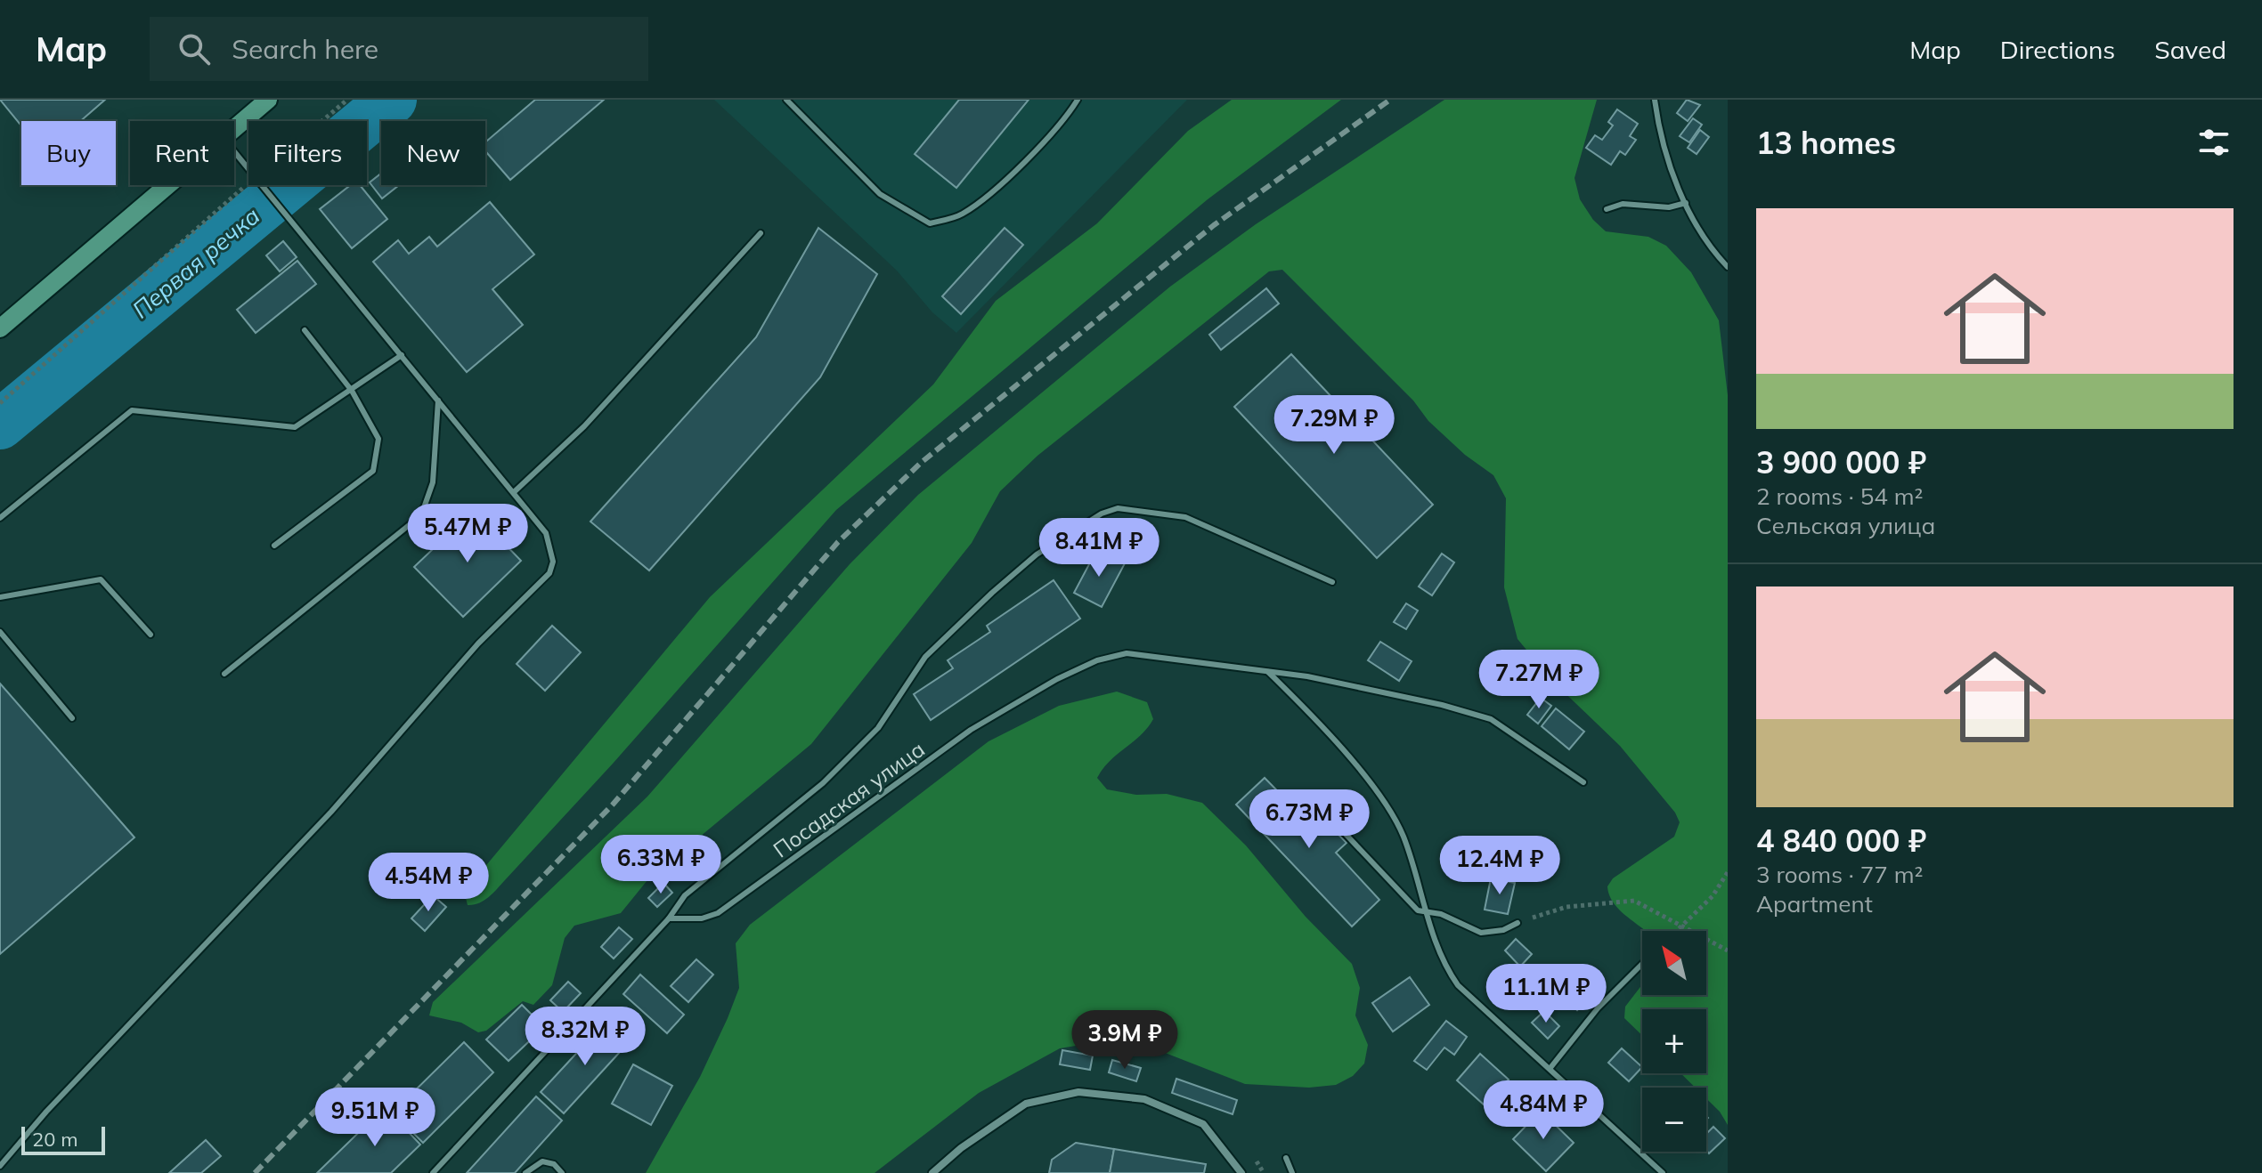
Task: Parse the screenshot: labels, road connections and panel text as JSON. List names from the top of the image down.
{
  "streets": {
    "lane": ["Посадская улица"]
  },
  "water": ["Первая речка"],
  "scale_bar": "20 m",
  "north": "top left",
  "page": {
    "header": "Map",
    "search": "Search here",
    "nav": ["Map", "Directions", "Saved"],
    "heading": "13 homes",
    "chip": [
      "Buy",
      "Rent",
      "Filters",
      "New"
    ],
    "list": [
      {
        "name": "3 900 000 ₽",
        "note": "2 rooms · 54 m² · Сельская улица"
      },
      {
        "name": "4 840 000 ₽",
        "note": "3 rooms · 77 m² · Apartment"
      }
    ],
    "price": [
      "7.29M ₽",
      "5.47M ₽",
      "8.41M ₽",
      "7.27M ₽",
      "6.73M ₽",
      "6.33M ₽",
      "12.4M ₽",
      "4.54M ₽",
      "11.1M ₽",
      "8.32M ₽",
      "3.9M ₽",
      "4.84M ₽",
      "9.51M ₽"
    ],
    "map_buttons": ["+", "−"],
    "scale": "20 m"
  }
}
